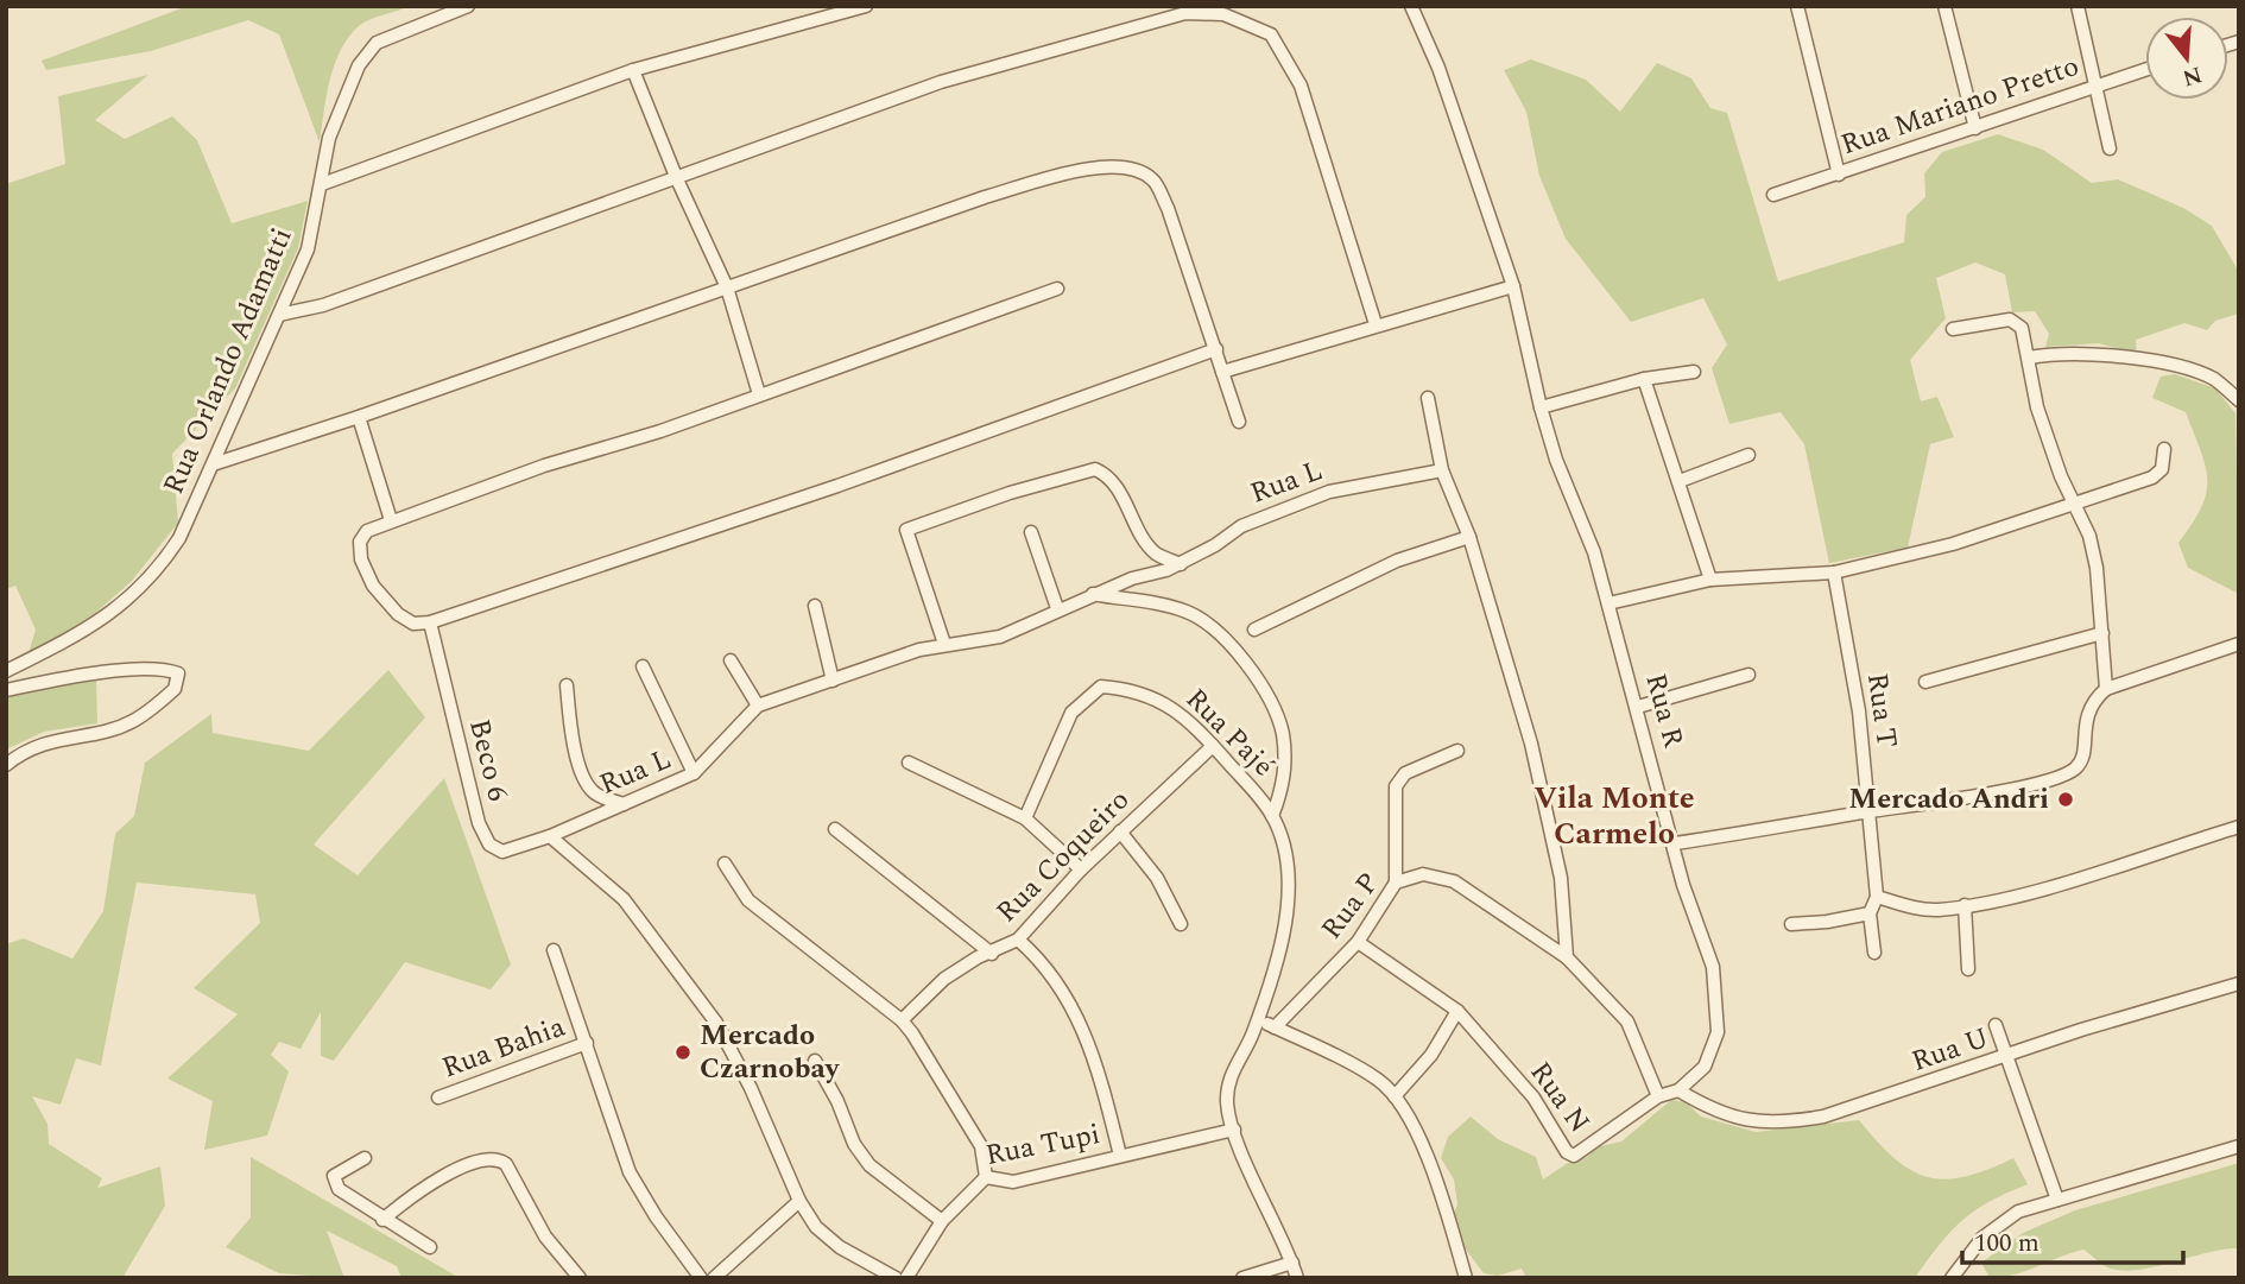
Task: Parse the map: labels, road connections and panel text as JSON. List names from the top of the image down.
{
  "streets": {
    "street": [
      "Rua Mariano Pretto",
      "Rua Orlando Adamatti",
      "Rua L",
      "Rua R",
      "Rua T",
      "Rua Pajé",
      "Beco 6",
      "Rua Coqueiro",
      "Rua P",
      "Rua Bahia",
      "Rua U",
      "Rua N",
      "Rua Tupi"
    ]
  },
  "crossings": [
    ["Rua L", "Beco 6"],
    ["Rua R", "Rua N"],
    ["Rua Pajé", "Rua Coqueiro"],
    ["Rua P", "Rua N"],
    ["Rua U", "Rua N"]
  ],
  "districts": ["Vila Monte Carmelo"],
  "places": ["Mercado Andri", "Mercado Czarnobay"],
  "scale_bar": "100 m",
  "north": "bottom"
}
